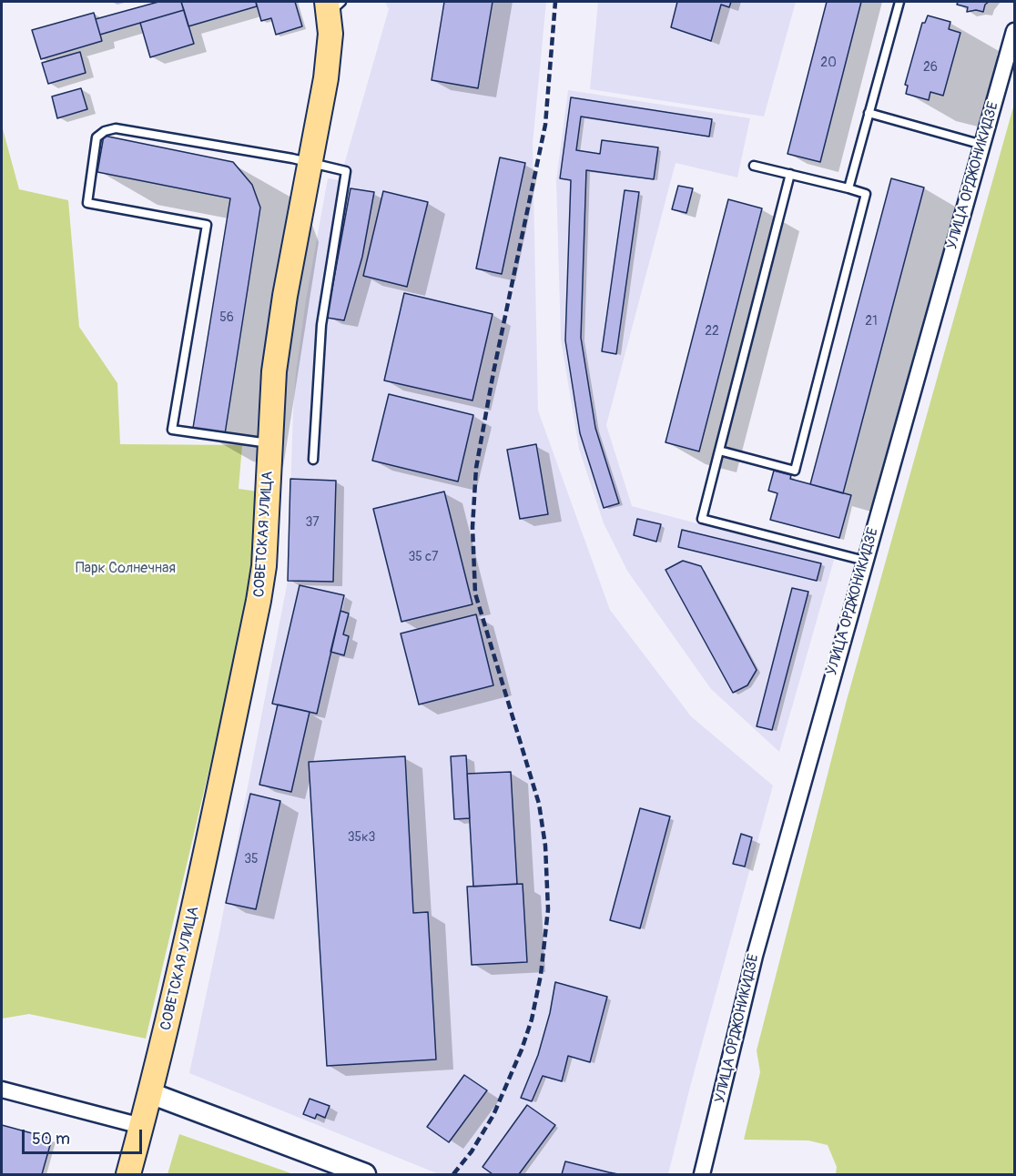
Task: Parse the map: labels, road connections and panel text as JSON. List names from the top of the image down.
{
  "streets": {
    "main road": ["СОВЕТСКАЯ УЛИЦА"],
    "street": ["УЛИЦА ОРДЖОНИКИДЗЕ"]
  },
  "parks": ["Парк Солнечная"],
  "house_numbers": [
    "20",
    "26",
    "56",
    "21",
    "22",
    "37",
    "35 с7",
    "35к3",
    "35"
  ],
  "scale_bar": "50 m"
}
